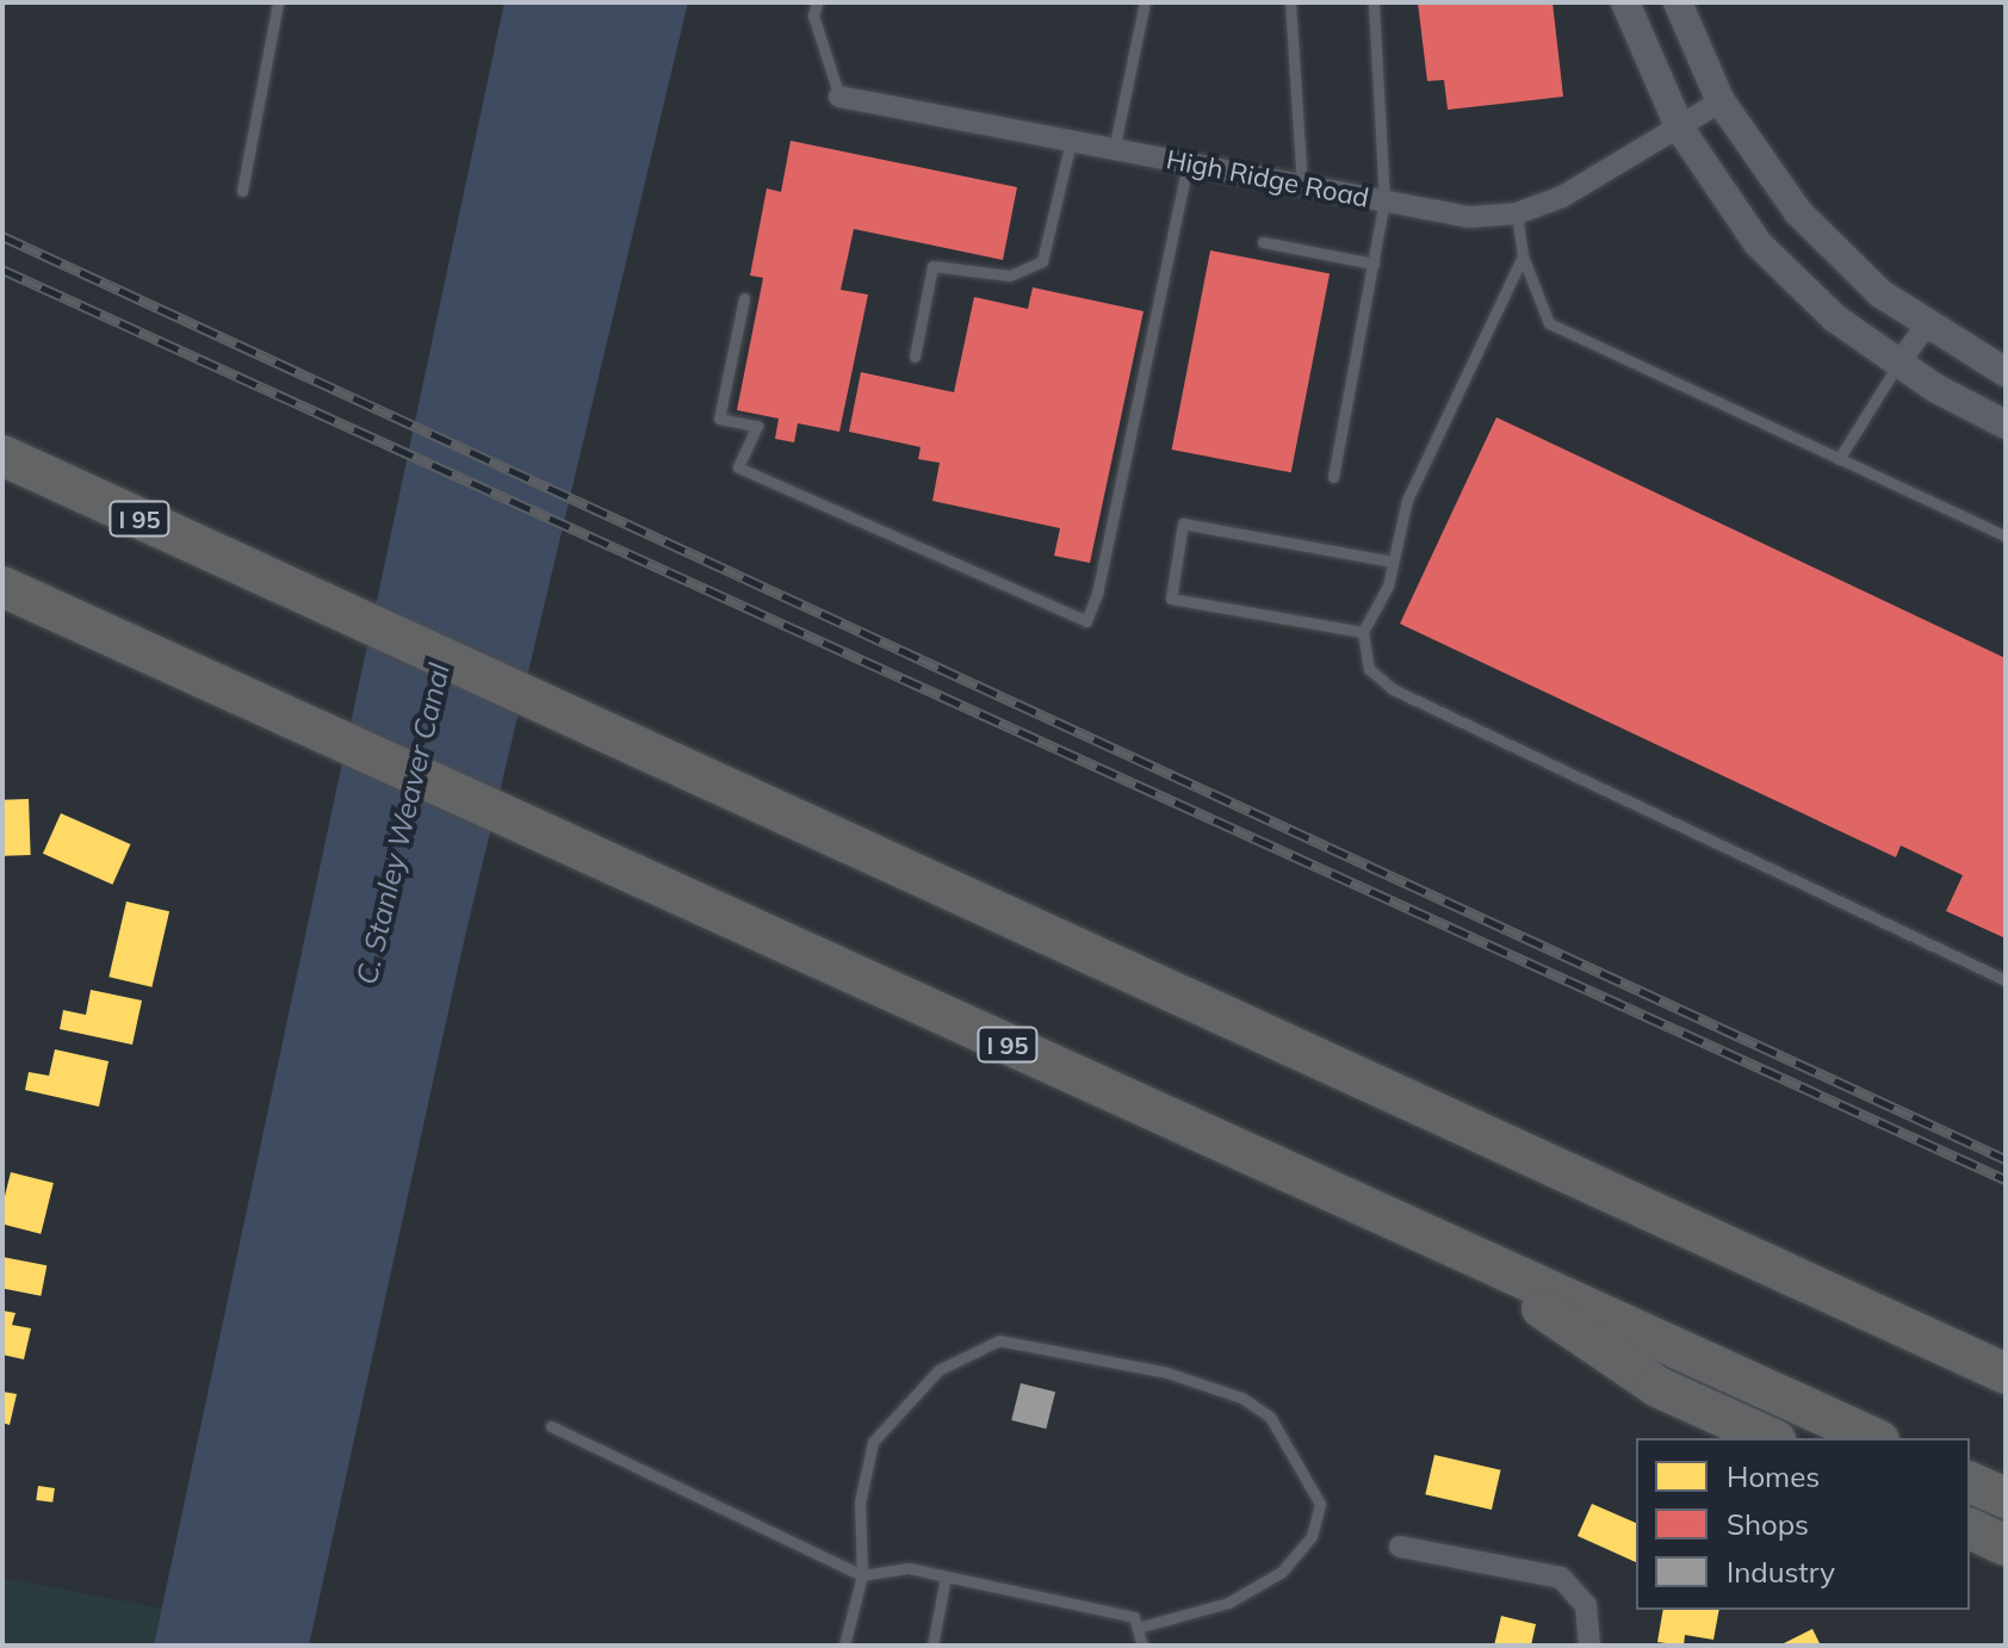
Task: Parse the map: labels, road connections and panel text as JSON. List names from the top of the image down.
{
  "streets": {
    "highway": ["I 95"],
    "street": ["High Ridge Road"]
  },
  "water": ["C. Stanley Weaver Canal"],
  "legend": ["Homes", "Shops", "Industry"]
}
